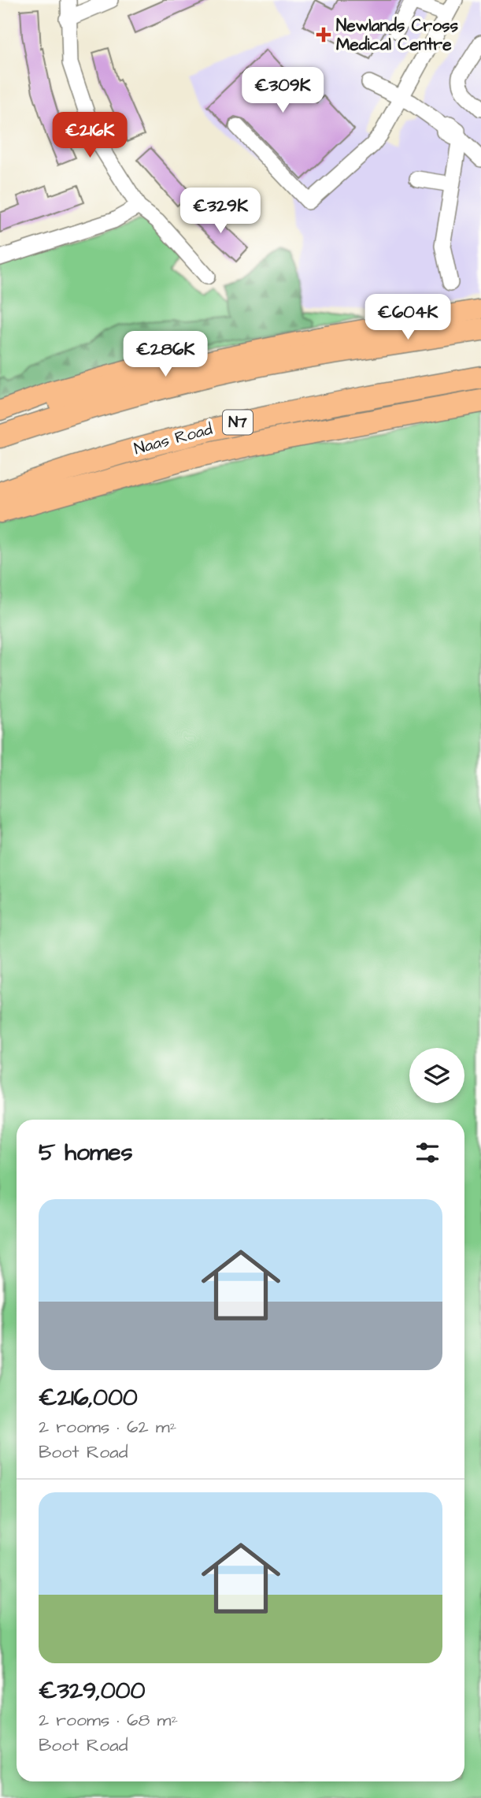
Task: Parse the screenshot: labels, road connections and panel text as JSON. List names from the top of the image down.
{
  "streets": {
    "highway": ["N7", "Naas Road"]
  },
  "places": {
    "health": ["Newlands Cross Medical Centre"]
  },
  "page": {
    "price": [
      "€309K",
      "€216K",
      "€329K",
      "€604K",
      "€286K"
    ],
    "heading": "5 homes",
    "list": [
      {
        "name": "€216,000",
        "note": "2 rooms · 62 m² · Boot Road"
      },
      {
        "name": "€329,000",
        "note": "2 rooms · 68 m² · Boot Road"
      }
    ]
  }
}
